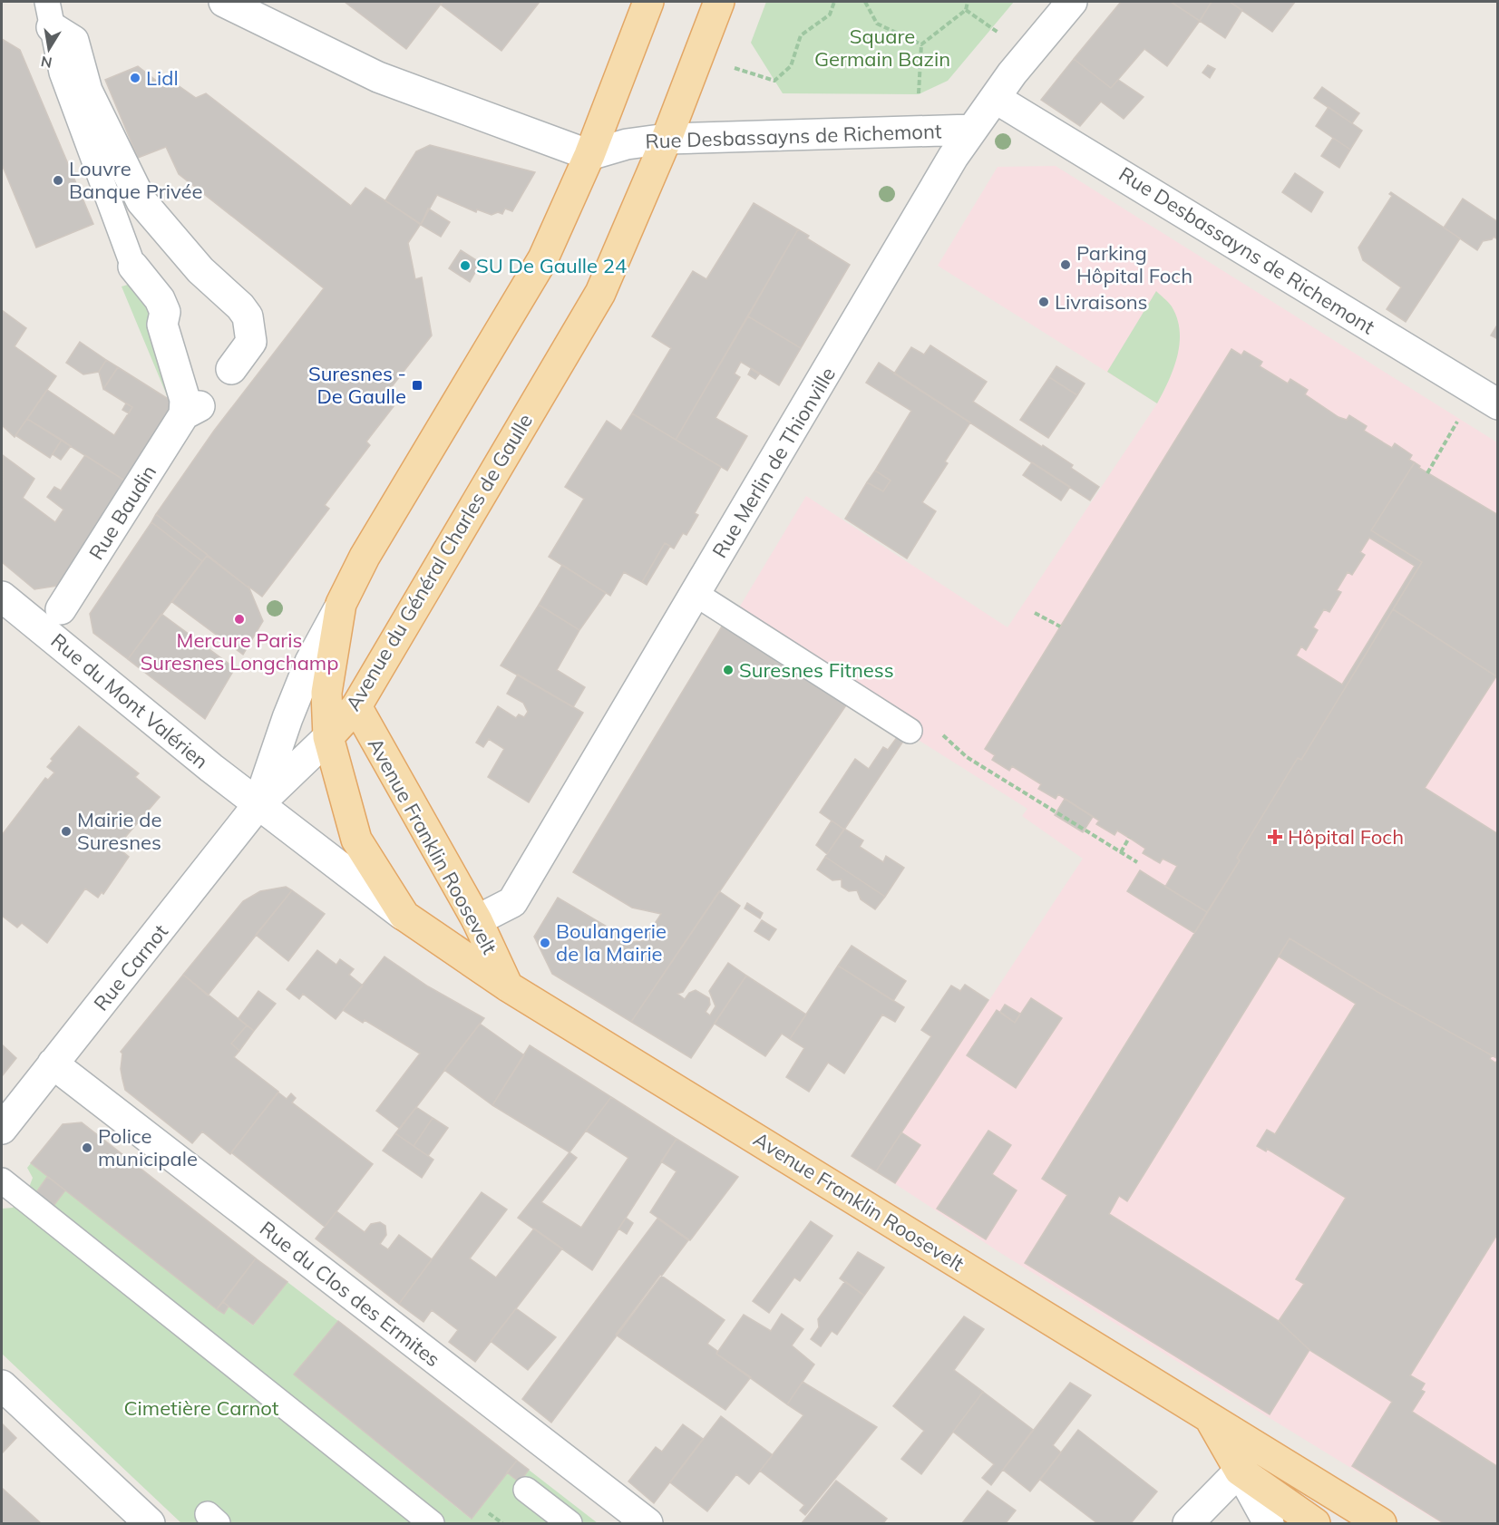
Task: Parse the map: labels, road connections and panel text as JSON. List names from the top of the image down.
{
  "streets": {
    "main road": ["Avenue du Général Charles de Gaulle", "Avenue Franklin Roosevelt"],
    "street": [
      "Rue Desbassayns de Richemont",
      "Rue Merlin de Thionville",
      "Rue Baudin",
      "Rue du Mont Valérien",
      "Rue Carnot",
      "Rue du Clos des Ermites"
    ]
  },
  "crossings": [
    ["Rue Desbassayns de Richemont", "Rue Merlin de Thionville"],
    ["Rue Desbassayns de Richemont", "Avenue du Général Charles de Gaulle"],
    ["Rue Merlin de Thionville", "Avenue Franklin Roosevelt"],
    ["Avenue du Général Charles de Gaulle", "Avenue Franklin Roosevelt"],
    ["Rue du Mont Valérien", "Avenue Franklin Roosevelt"],
    ["Rue du Mont Valérien", "Rue Carnot"],
    ["Avenue Franklin Roosevelt", "Rue Carnot"],
    ["Rue Carnot", "Rue du Clos des Ermites"]
  ],
  "parks": ["Square Germain Bazin", "Cimetière Carnot"],
  "places": {
    "other": [
      "Lidl",
      "Louvre Banque Privée",
      "Parking Hôpital Foch",
      "SU De Gaulle 24",
      "Livraisons",
      "Mercure Paris Suresnes Longchamp",
      "Suresnes Fitness",
      "Mairie de Suresnes",
      "Boulangerie de la Mairie",
      "Police municipale"
    ],
    "transit": ["Suresnes - De Gaulle"],
    "health": ["Hôpital Foch"]
  },
  "north": "bottom"
}
